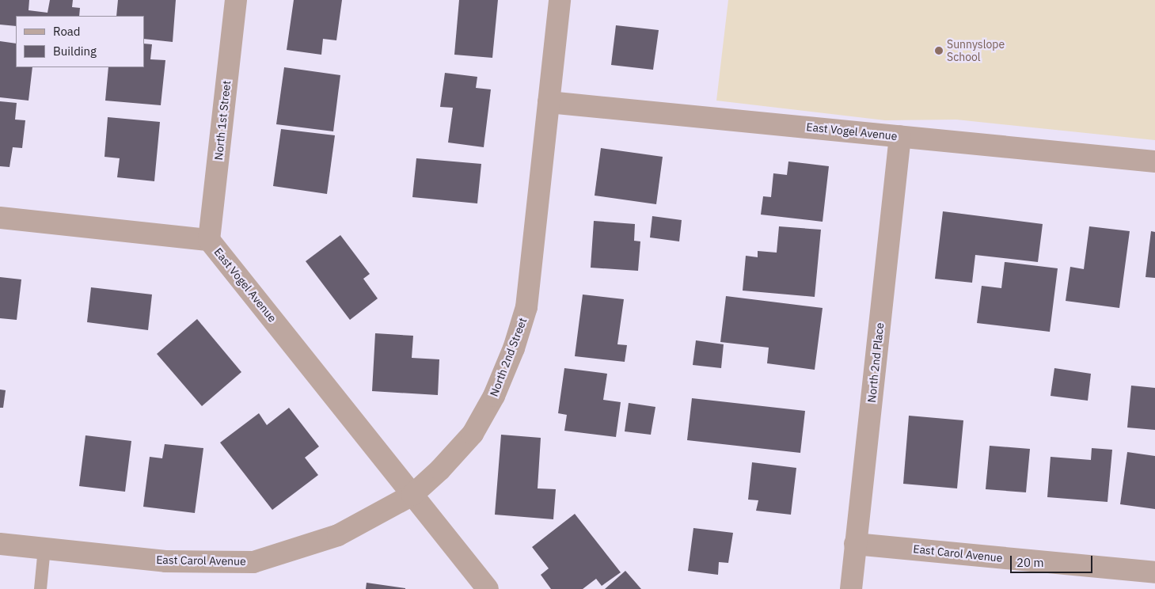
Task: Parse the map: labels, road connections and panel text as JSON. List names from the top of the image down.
{
  "streets": {
    "street": [
      "North 1st Street",
      "East Vogel Avenue",
      "North 2nd Street",
      "North 2nd Place",
      "East Carol Avenue"
    ]
  },
  "crossings": [
    ["North 1st Street", "East Vogel Avenue"],
    ["East Vogel Avenue", "North 2nd Street"],
    ["East Vogel Avenue", "North 2nd Place"],
    ["East Vogel Avenue", "East Carol Avenue"],
    ["North 2nd Street", "East Carol Avenue"],
    ["North 2nd Place", "East Carol Avenue"]
  ],
  "places": ["Sunnyslope School"],
  "legend": ["Road", "Building"],
  "scale_bar": "20 m"
}
